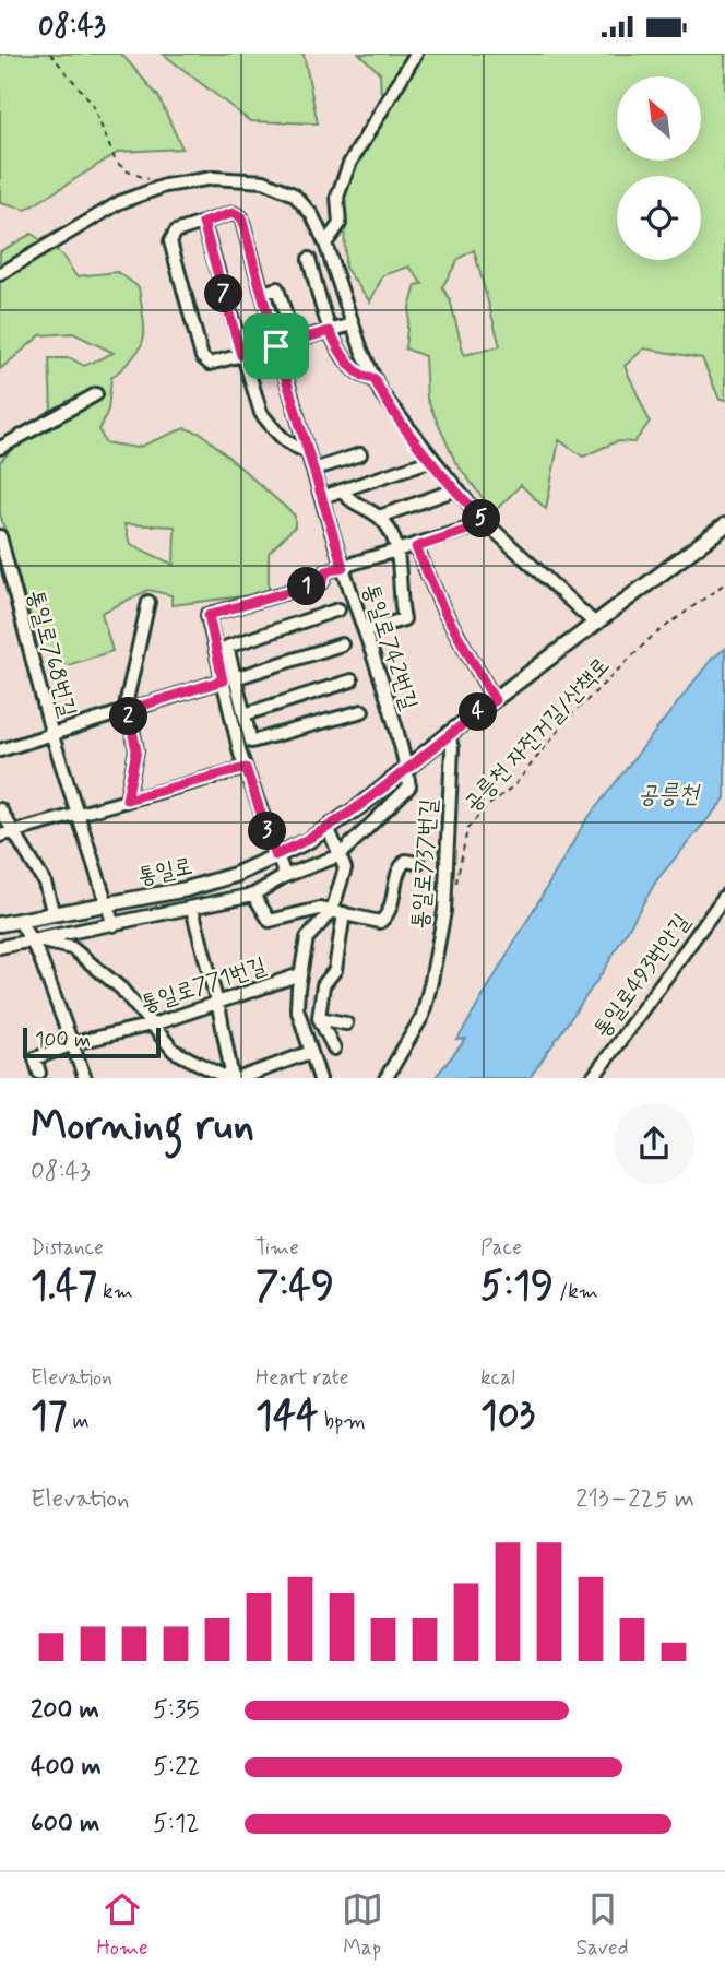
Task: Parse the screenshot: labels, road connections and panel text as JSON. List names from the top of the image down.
{
  "streets": {
    "main road": ["통일로"],
    "street": [
      "통일로742번길",
      "통일로768번길",
      "통일로737번길",
      "통일로493번안길",
      "통일로771번길"
    ],
    "path": ["공릉천 자전거길/산책로"]
  },
  "crossings": [
    ["통일로742번길", "통일로"],
    ["통일로768번길", "통일로"],
    ["통일로737번길", "통일로"],
    ["통일로", "통일로771번길"]
  ],
  "water": ["공릉천"],
  "scale_bar": "100 m",
  "north": "top left",
  "page": {
    "status": "08:43",
    "pins": [
      "7",
      "5",
      "1",
      "4",
      "2",
      "3"
    ],
    "scale": "100 m",
    "heading": ["Morning run", "08:43"],
    "stats": [
      ["Distance", "1.47 km"],
      ["Time", "7:49"],
      ["Pace", "5:19 /km"],
      ["Elevation", "17 m"],
      ["Heart rate", "144 bpm"],
      ["kcal", "103"]
    ],
    "chart": ["Elevation", "213–225 m"],
    "list": [
      {
        "name": "200 m",
        "note": "5:35"
      },
      {
        "name": "400 m",
        "note": "5:22"
      },
      {
        "name": "600 m",
        "note": "5:12"
      }
    ],
    "tabs": ["Home", "Map", "Saved"]
  }
}
